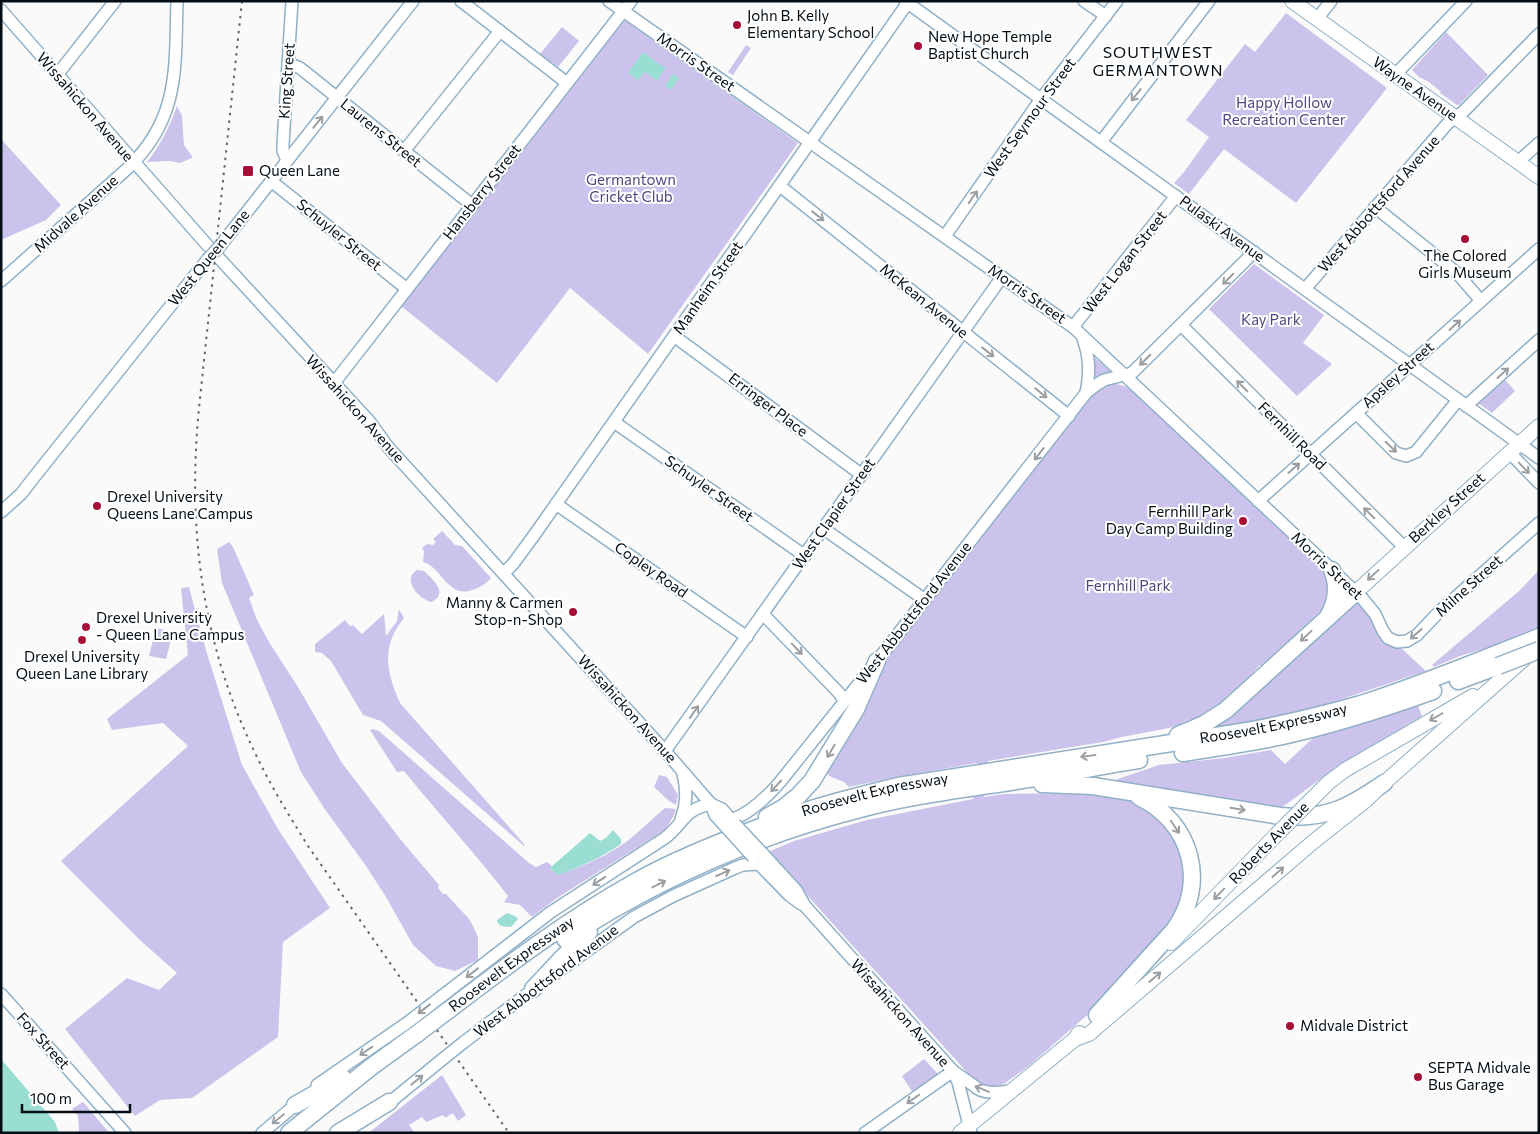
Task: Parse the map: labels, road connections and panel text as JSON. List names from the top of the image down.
{
  "streets": {
    "highway": ["Roosevelt Expressway"],
    "main road": ["Wayne Avenue", "Berkley Street", "Roberts Avenue"],
    "street": [
      "Morris Street",
      "King Street",
      "Wissahickon Avenue",
      "West Seymour Street",
      "Laurens Street",
      "Hansberry Street",
      "West Abbottsford Avenue",
      "Midvale Avenue",
      "Pulaski Avenue",
      "Schuyler Street",
      "West Queen Lane",
      "West Logan Street",
      "Manheim Street",
      "McKean Avenue",
      "Apsley Street",
      "Erringer Place",
      "Fernhill Road",
      "West Clapier Street",
      "Copley Road",
      "Milne Street",
      "Fox Street"
    ]
  },
  "crossings": [
    ["Morris Street", "West Seymour Street"],
    ["Morris Street", "Hansberry Street"],
    ["Morris Street", "West Abbottsford Avenue"],
    ["Morris Street", "West Logan Street"],
    ["Morris Street", "Manheim Street"],
    ["Morris Street", "Apsley Street"],
    ["Morris Street", "Berkley Street"],
    ["Morris Street", "West Clapier Street"],
    ["Morris Street", "Milne Street"],
    ["King Street", "Laurens Street"],
    ["King Street", "West Queen Lane"],
    ["Wayne Avenue", "West Abbottsford Avenue"],
    ["Wissahickon Avenue", "Hansberry Street"],
    ["Wissahickon Avenue", "West Abbottsford Avenue"],
    ["Wissahickon Avenue", "Midvale Avenue"],
    ["Wissahickon Avenue", "West Queen Lane"],
    ["Wissahickon Avenue", "Manheim Street"],
    ["Wissahickon Avenue", "West Clapier Street"],
    ["Wissahickon Avenue", "Roosevelt Expressway"],
    ["Wissahickon Avenue", "Roberts Avenue"],
    ["West Seymour Street", "Pulaski Avenue"],
    ["Laurens Street", "Hansberry Street"],
    ["Laurens Street", "West Queen Lane"],
    ["Hansberry Street", "Schuyler Street"],
    ["West Abbottsford Avenue", "Pulaski Avenue"],
    ["West Abbottsford Avenue", "McKean Avenue"],
    ["West Abbottsford Avenue", "Fernhill Road"],
    ["West Abbottsford Avenue", "Roosevelt Expressway"],
    ["Pulaski Avenue", "West Logan Street"],
    ["Pulaski Avenue", "Manheim Street"],
    ["Pulaski Avenue", "Apsley Street"],
    ["Pulaski Avenue", "Berkley Street"],
    ["Schuyler Street", "West Queen Lane"],
    ["Schuyler Street", "Manheim Street"],
    ["Schuyler Street", "West Clapier Street"],
    ["Manheim Street", "McKean Avenue"],
    ["Manheim Street", "Erringer Place"],
    ["Manheim Street", "Copley Road"],
    ["McKean Avenue", "West Clapier Street"],
    ["Apsley Street", "Fernhill Road"],
    ["Erringer Place", "West Clapier Street"],
    ["Fernhill Road", "Berkley Street"],
    ["West Clapier Street", "Copley Road"],
    ["Roosevelt Expressway", "Roberts Avenue"]
  ],
  "one_way": [
    "West Seymour Street",
    "McKean Avenue",
    "Fernhill Road",
    "Milne Street"
  ],
  "districts": ["SOUTHWEST GERMANTOWN"],
  "parks": [
    "Happy Hollow Recreation Center",
    "Germantown Cricket Club",
    "Kay Park",
    "Fernhill Park"
  ],
  "places": {
    "other": [
      "John B. Kelly Elementary School",
      "New Hope Temple Baptist Church",
      "The Colored Girls Museum",
      "Drexel University Queens Lane Campus",
      "Fernhill Park Day Camp Building",
      "Manny & Carmen Stop-n-Shop",
      "Drexel University - Queen Lane Campus",
      "Drexel University Queen Lane Library",
      "Midvale District",
      "SEPTA Midvale Bus Garage"
    ],
    "transit": ["Queen Lane"]
  },
  "scale_bar": "100 m"
}
